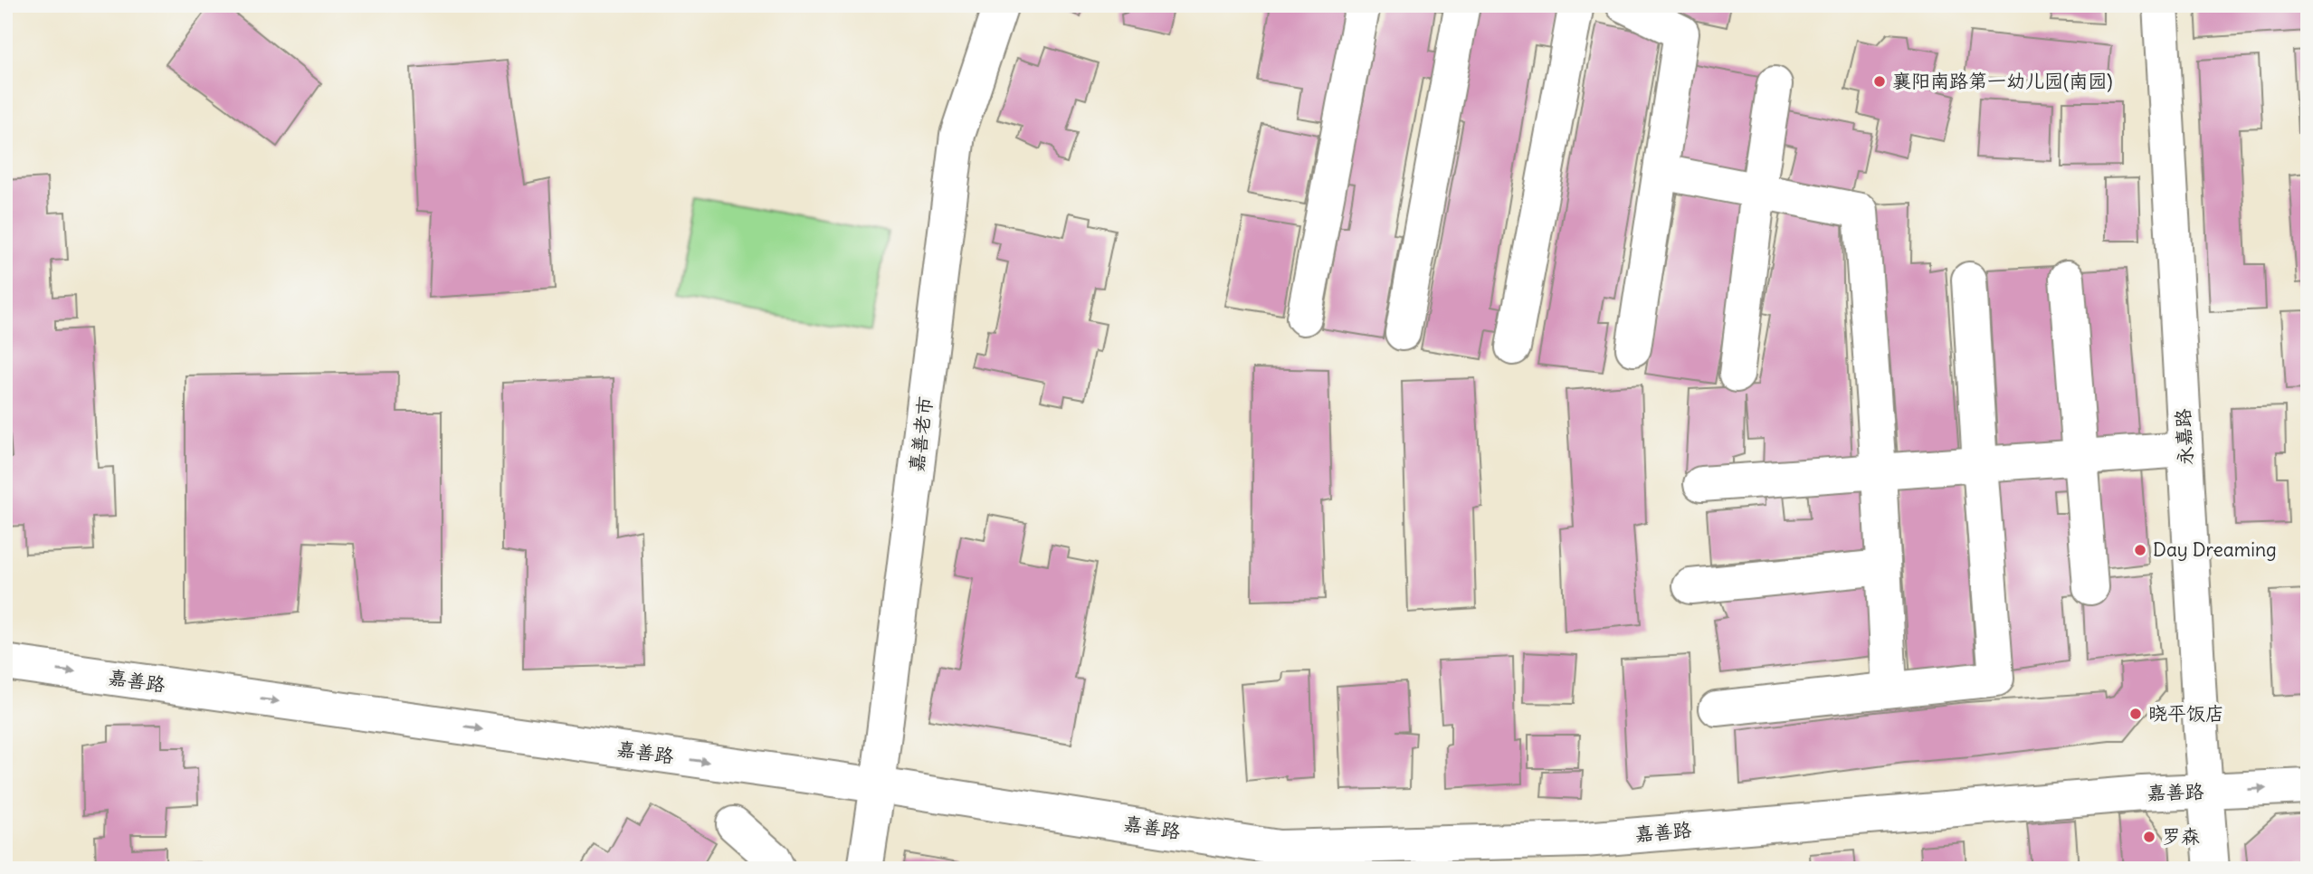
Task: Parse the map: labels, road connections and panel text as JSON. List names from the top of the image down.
{
  "streets": {
    "street": ["嘉善老市", "永嘉路", "嘉善路"]
  },
  "crossings": [
    ["嘉善老市", "嘉善路"],
    ["永嘉路", "嘉善路"]
  ],
  "one_way": ["嘉善路"],
  "places": [
    "襄阳南路第一幼儿园(南园)",
    "Day Dreaming",
    "晓平饭店",
    "罗森"
  ]
}
